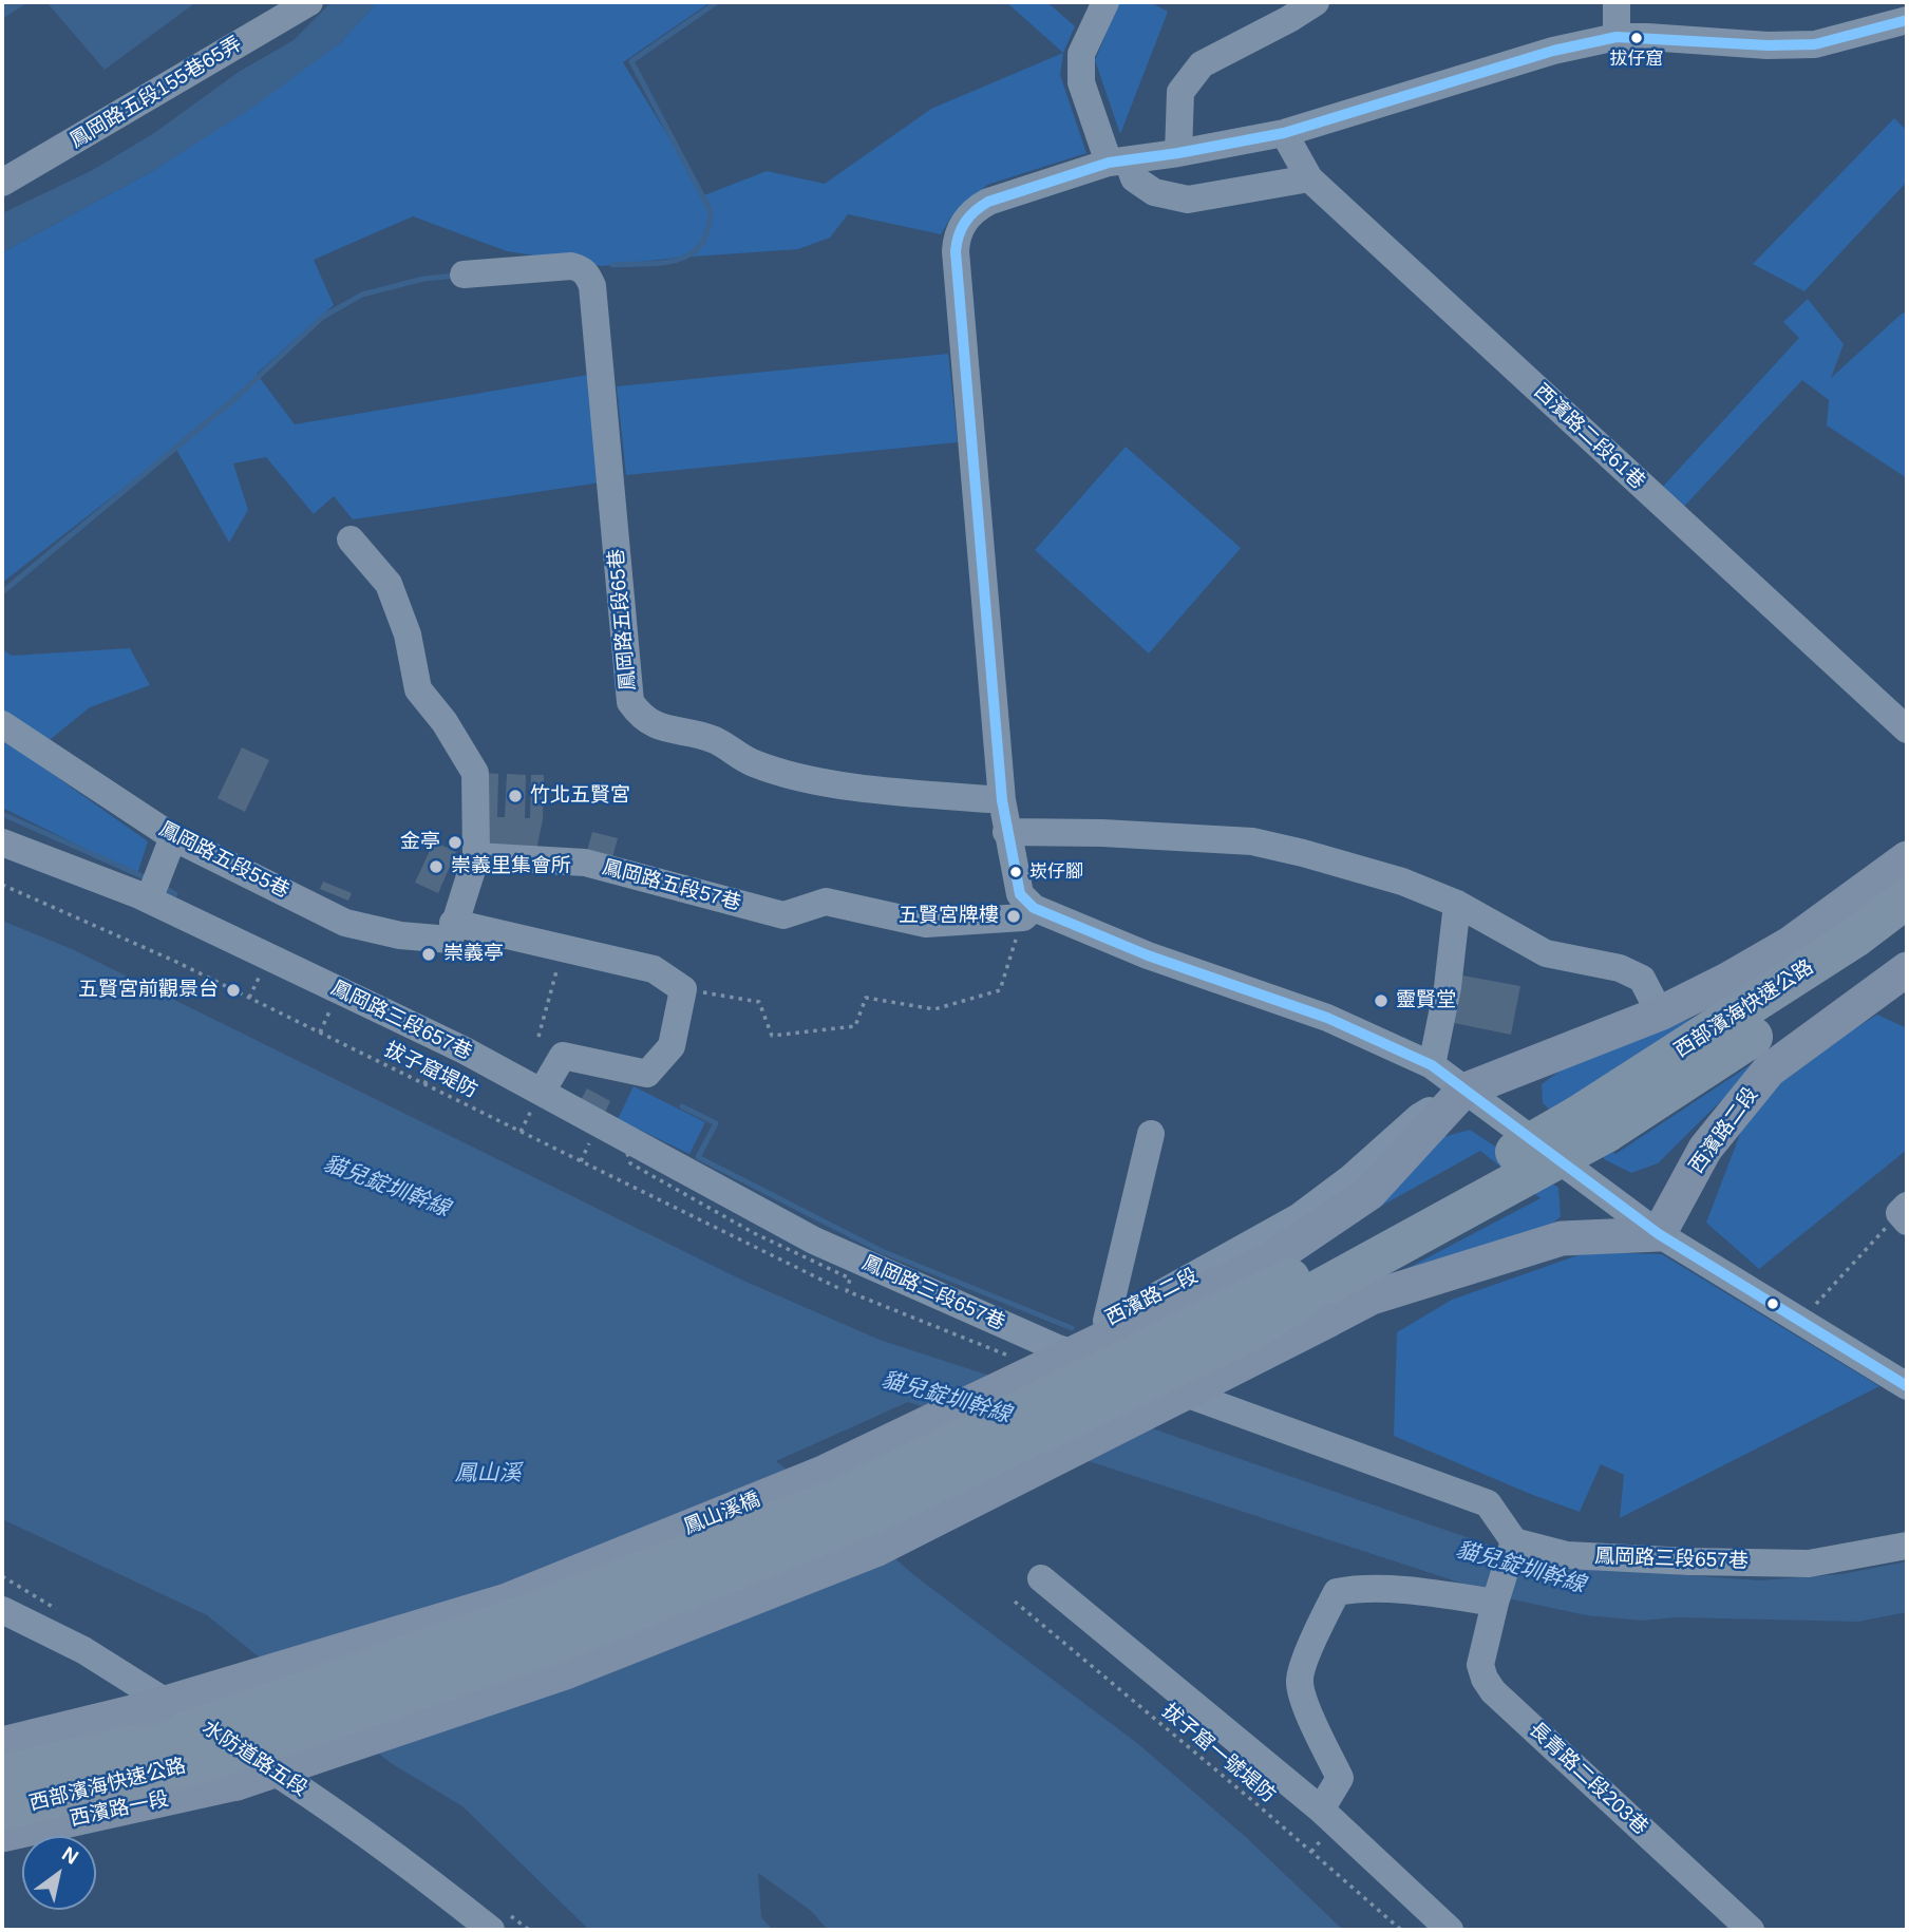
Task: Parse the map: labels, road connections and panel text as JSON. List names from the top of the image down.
{
  "streets": {
    "highway": ["西部濱海快速公路", "鳳山溪橋"],
    "main road": ["西濱路二段", "西濱路一段"],
    "street": [
      "鳳岡路五段155巷65弄",
      "西濱路二段61巷",
      "鳳岡路五段65巷",
      "鳳岡路五段55巷",
      "鳳岡路五段57巷",
      "鳳岡路三段657巷",
      "水防道路五段",
      "長青路二段203巷"
    ],
    "path": ["拔子窟堤防", "拔子窟一號堤防"]
  },
  "crossings": [
    ["西部濱海快速公路", "鳳山溪橋"],
    ["西部濱海快速公路", "西濱路一段"],
    ["鳳岡路三段657巷", "西濱路二段"],
    ["鳳岡路三段657巷", "鳳山溪橋"],
    ["鳳岡路三段657巷", "長青路二段203巷"],
    ["西濱路二段", "鳳山溪橋"],
    ["鳳山溪橋", "西濱路一段"]
  ],
  "water": ["貓兒錠圳幹線", "鳳山溪"],
  "places": [
    "拔仔窟",
    "竹北五賢宮",
    "金亭",
    "崇義里集會所",
    "崁仔腳",
    "五賢宮牌樓",
    "崇義亭",
    "五賢宮前觀景台",
    "靈賢堂"
  ],
  "north": "top right"
}
